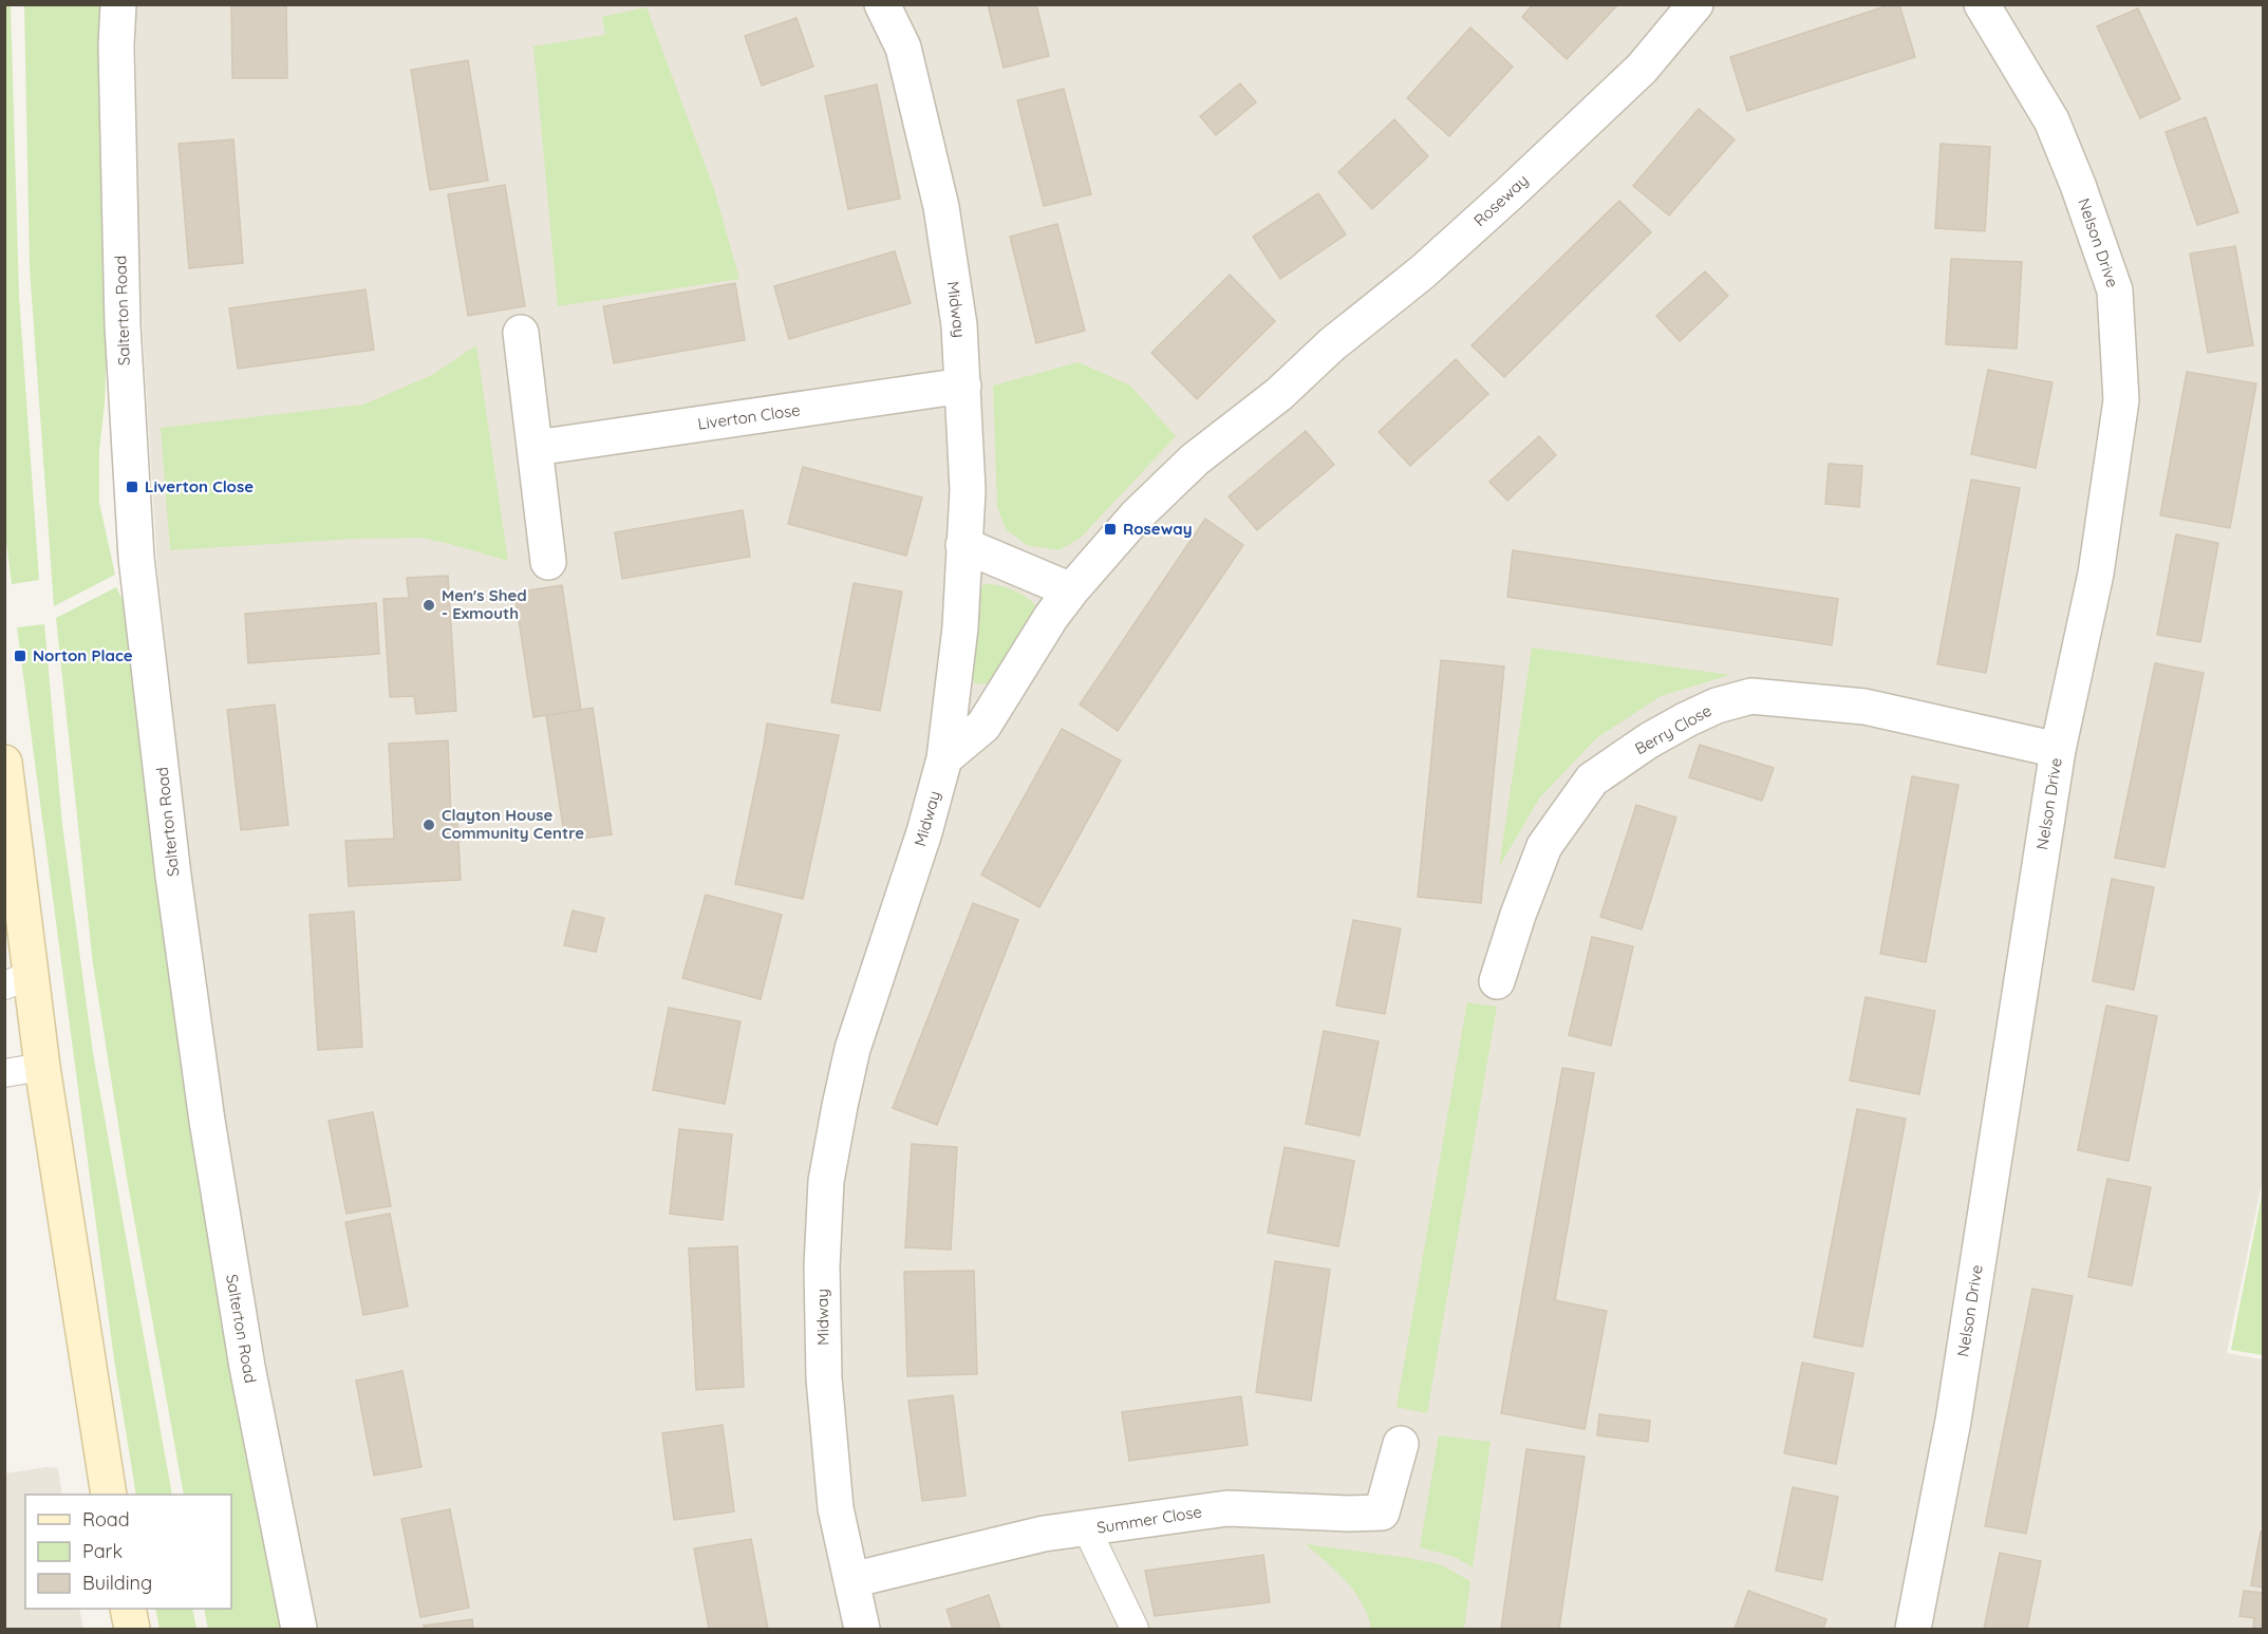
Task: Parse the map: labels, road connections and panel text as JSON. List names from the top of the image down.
{
  "streets": {
    "street": [
      "Roseway",
      "Nelson Drive",
      "Midway",
      "Salterton Road",
      "Liverton Close",
      "Berry Close",
      "Summer Close"
    ]
  },
  "crossings": [
    ["Roseway", "Midway"],
    ["Nelson Drive", "Berry Close"],
    ["Midway", "Liverton Close"],
    ["Midway", "Summer Close"]
  ],
  "places": {
    "transit": ["Liverton Close", "Roseway", "Norton Place"],
    "other": ["Men's Shed - Exmouth", "Clayton House Community Centre"]
  },
  "legend": ["Road", "Park", "Building"]
}
